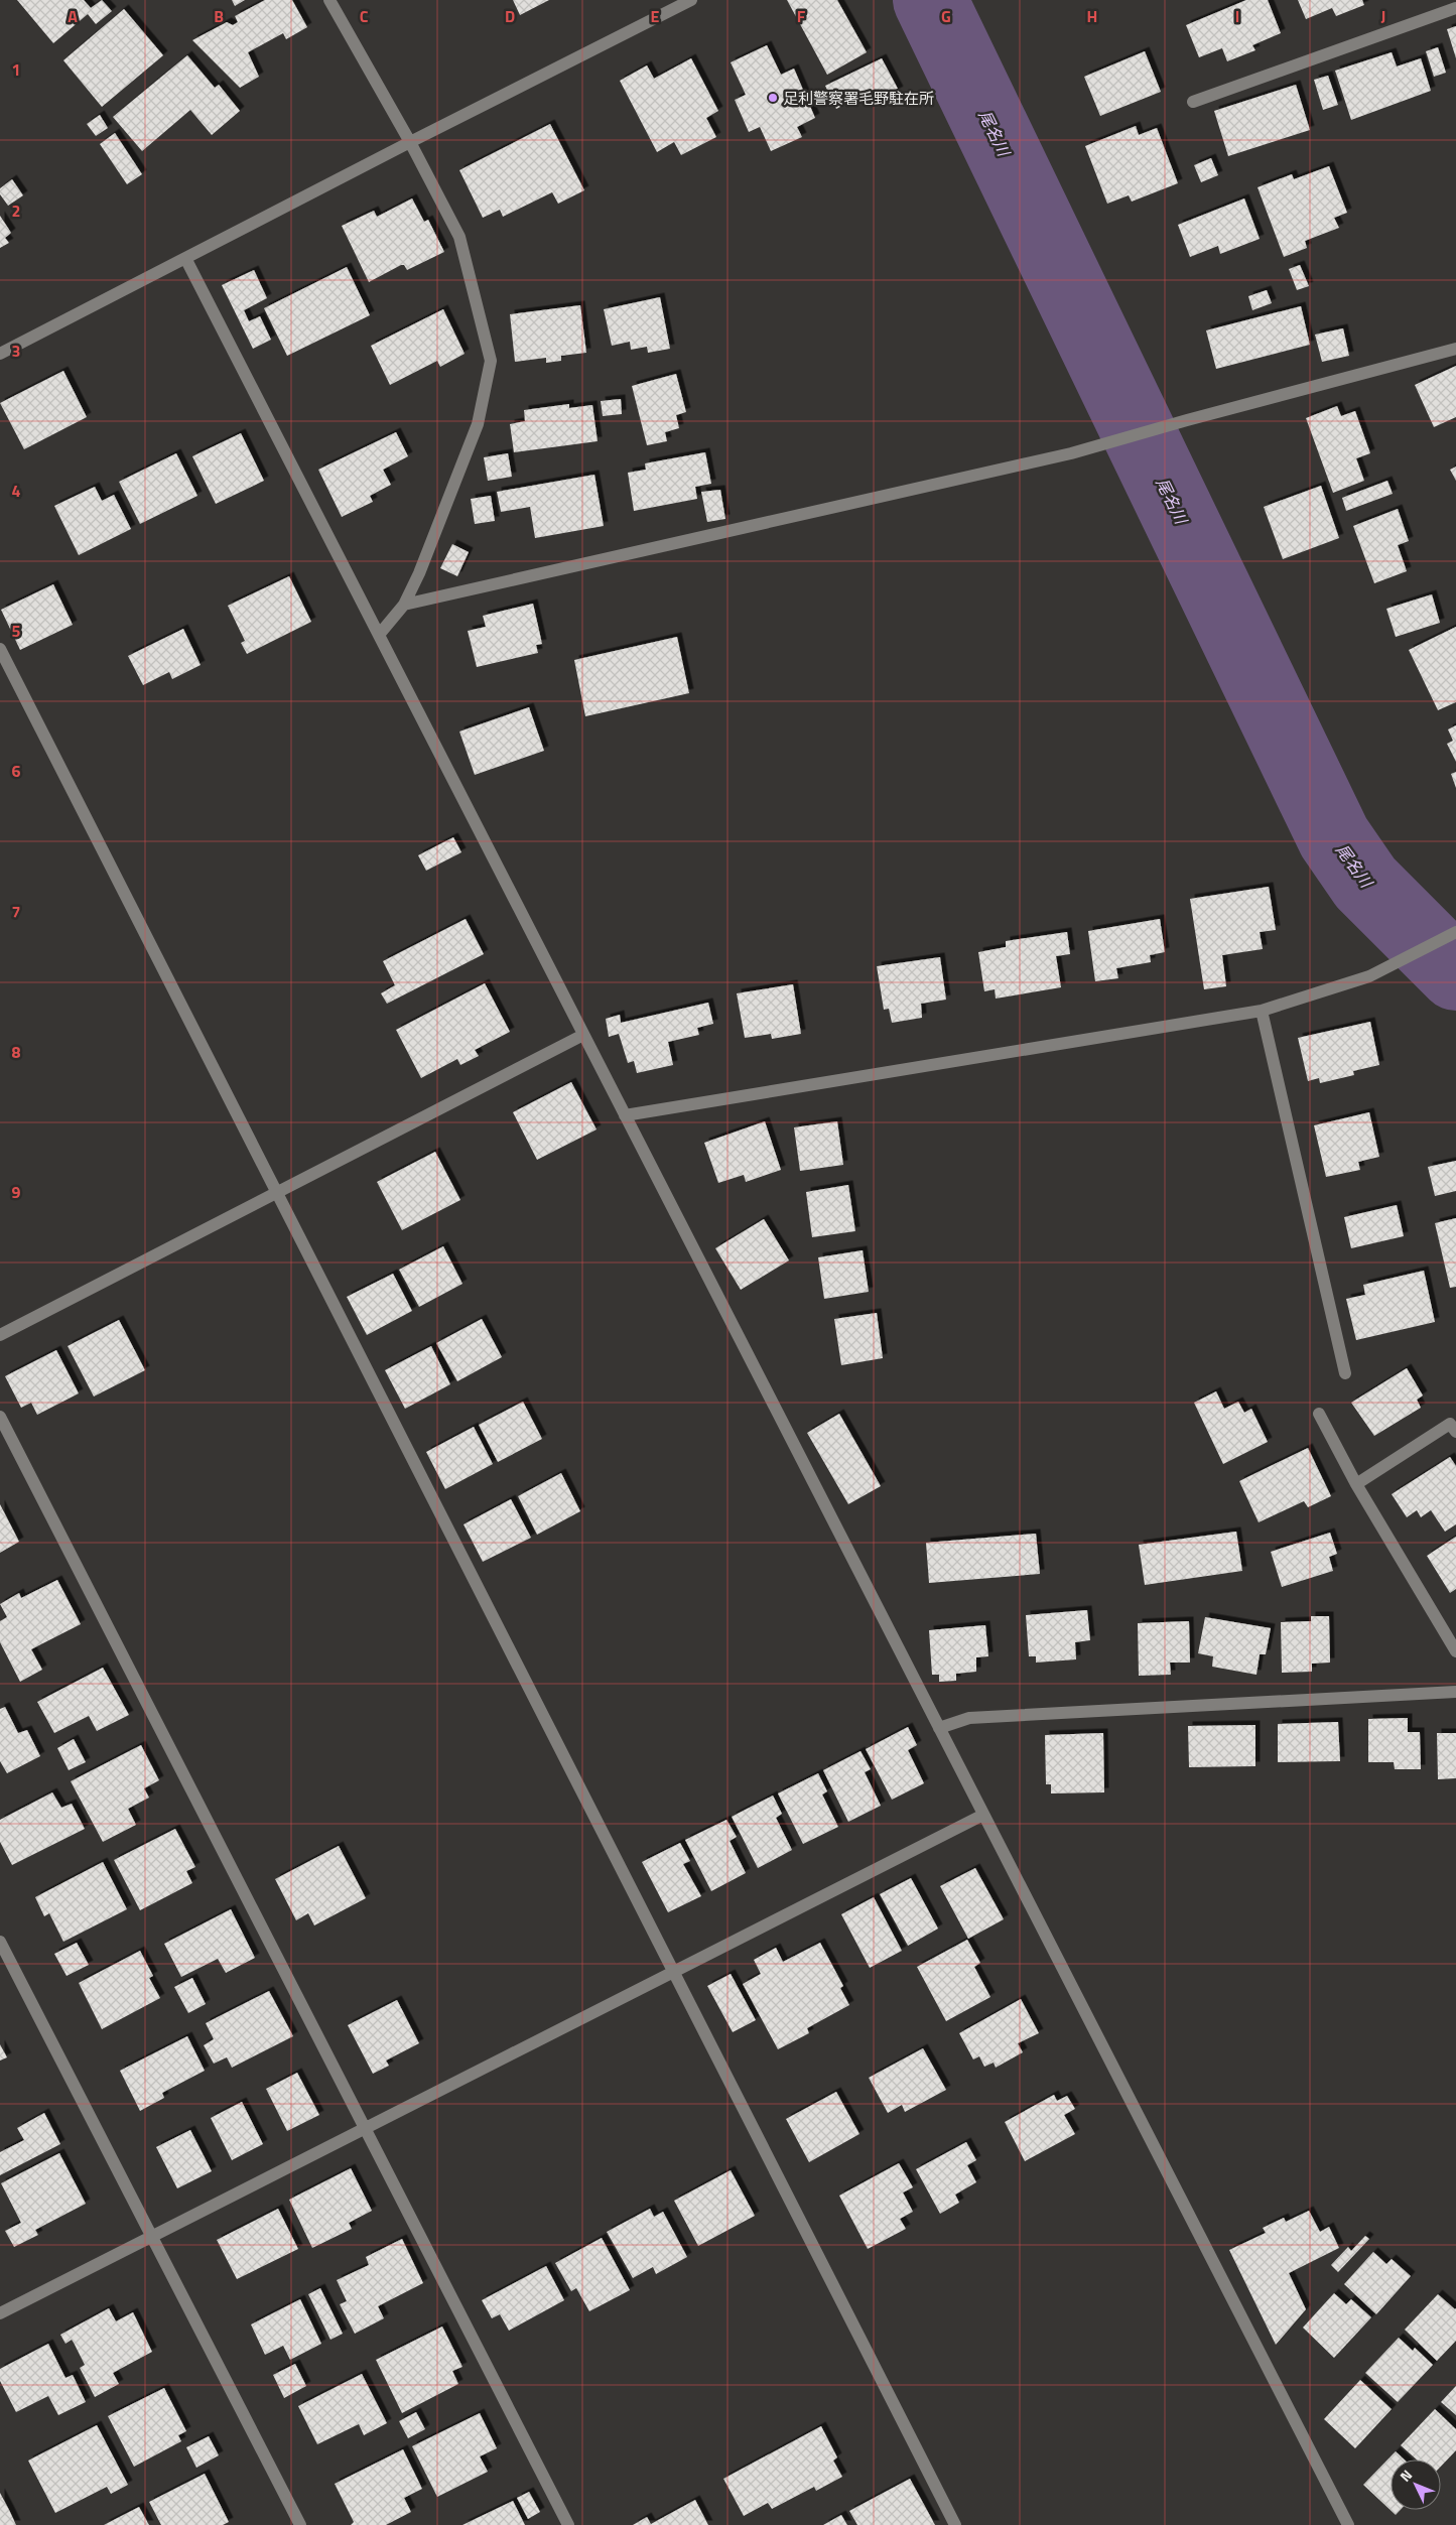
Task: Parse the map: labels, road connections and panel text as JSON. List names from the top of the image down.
{
  "water": ["尾名川"],
  "places": ["足利警察署毛野駐在所"],
  "north": "top left",
  "grid": {
    "columns": [
      "A",
      "B",
      "C",
      "D",
      "E",
      "F",
      "G",
      "H",
      "I",
      "J"
    ],
    "rows": [
      "1",
      "2",
      "3",
      "4",
      "5",
      "6",
      "7",
      "8",
      "9"
    ]
  }
}
